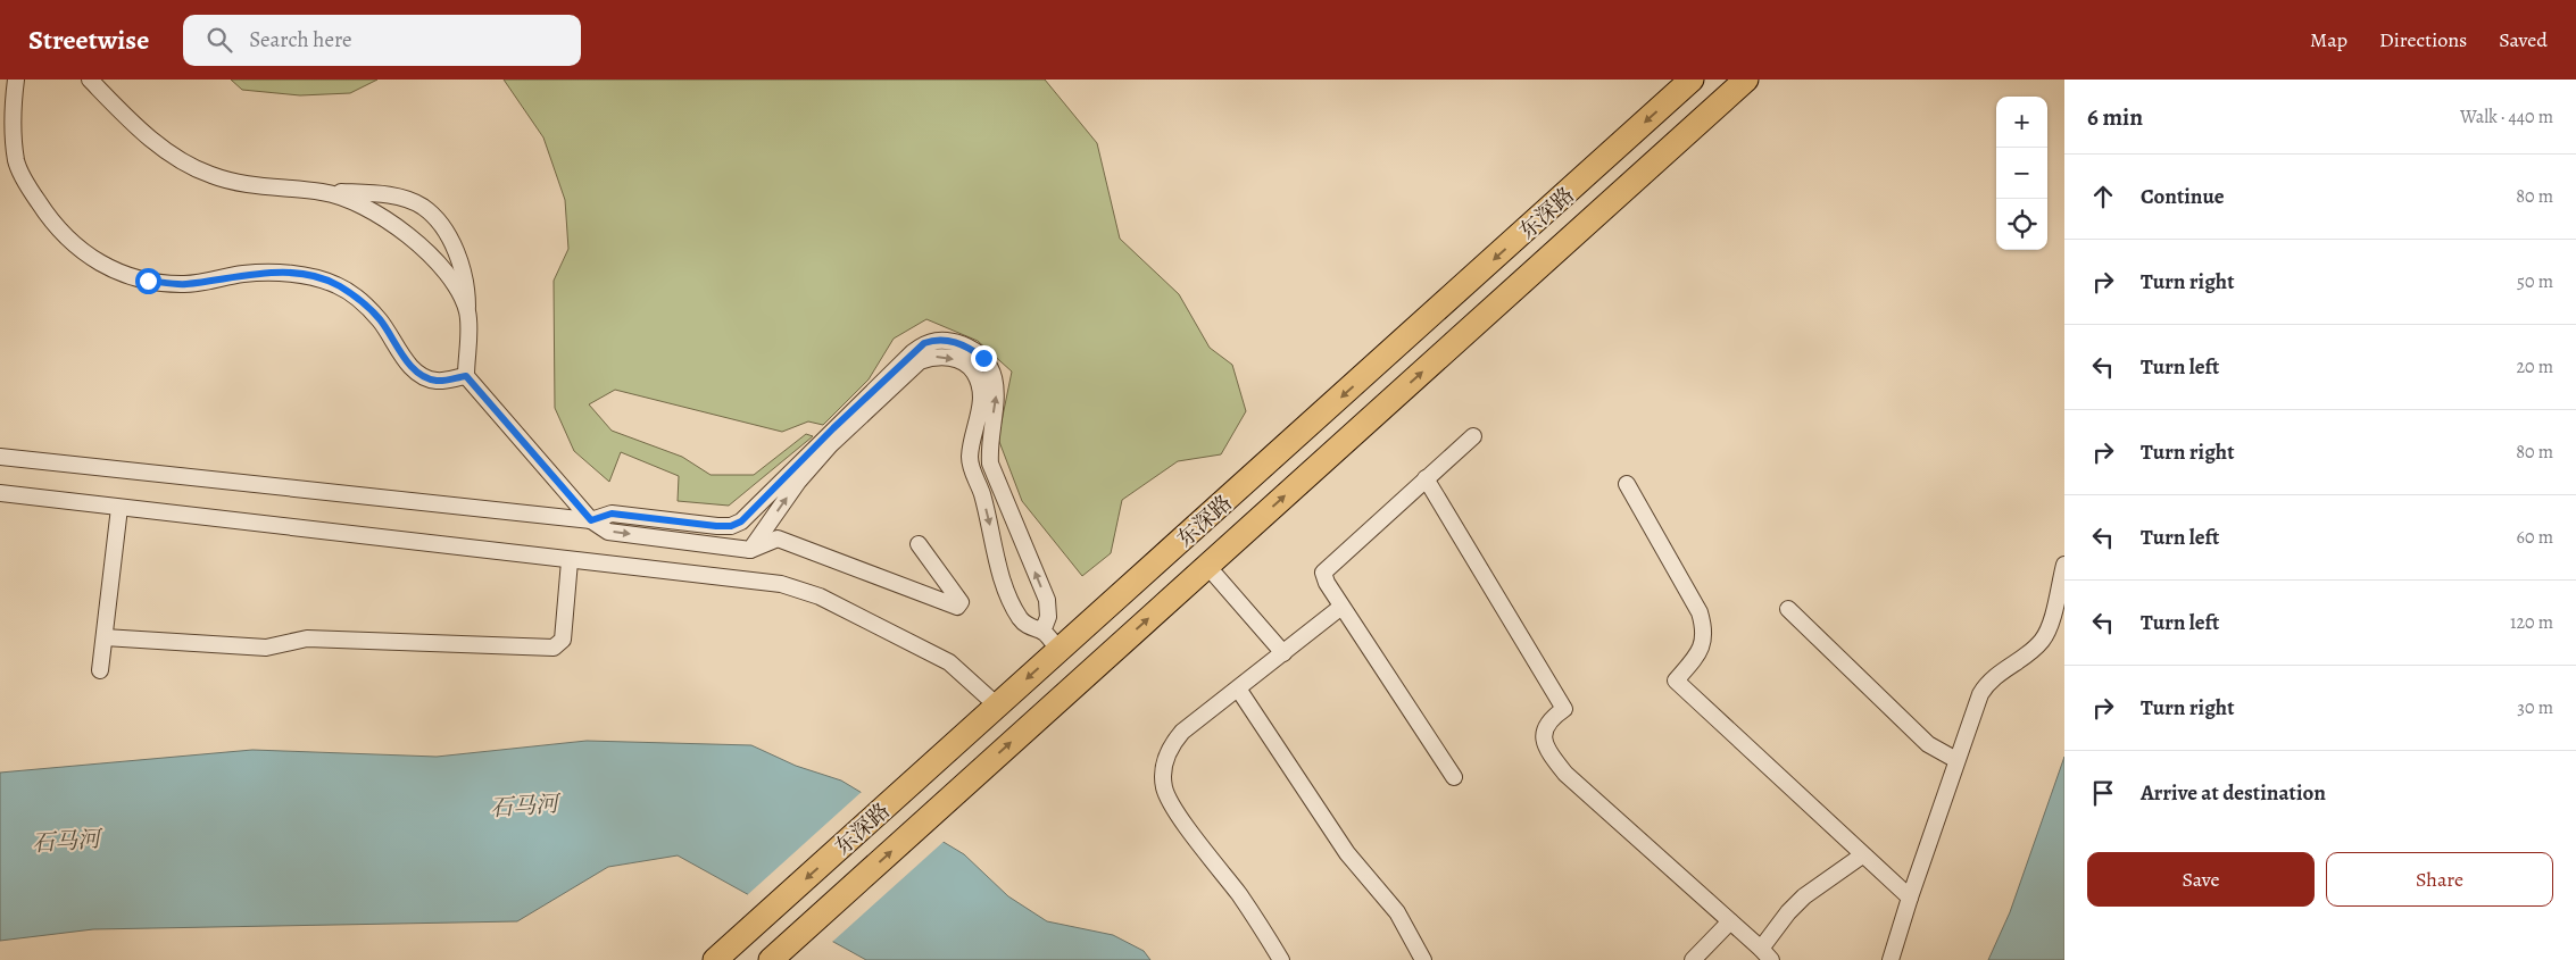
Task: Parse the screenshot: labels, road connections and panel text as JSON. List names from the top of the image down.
{
  "streets": {
    "highway": ["东深路"]
  },
  "water": ["石马河"],
  "page": {
    "header": "Streetwise",
    "search": "Search here",
    "nav": ["Map", "Directions", "Saved"],
    "heading": ["6 min", "Walk · 440 m"],
    "map_buttons": ["+", "−"],
    "list": [
      ["Continue", "80 m"],
      ["Turn right", "50 m"],
      ["Turn left", "20 m"],
      ["Turn right", "80 m"],
      ["Turn left", "60 m"],
      ["Turn left", "120 m"],
      ["Turn right", "30 m"],
      "Arrive at destination"
    ],
    "buttons": ["Save", "Share"]
  }
}
